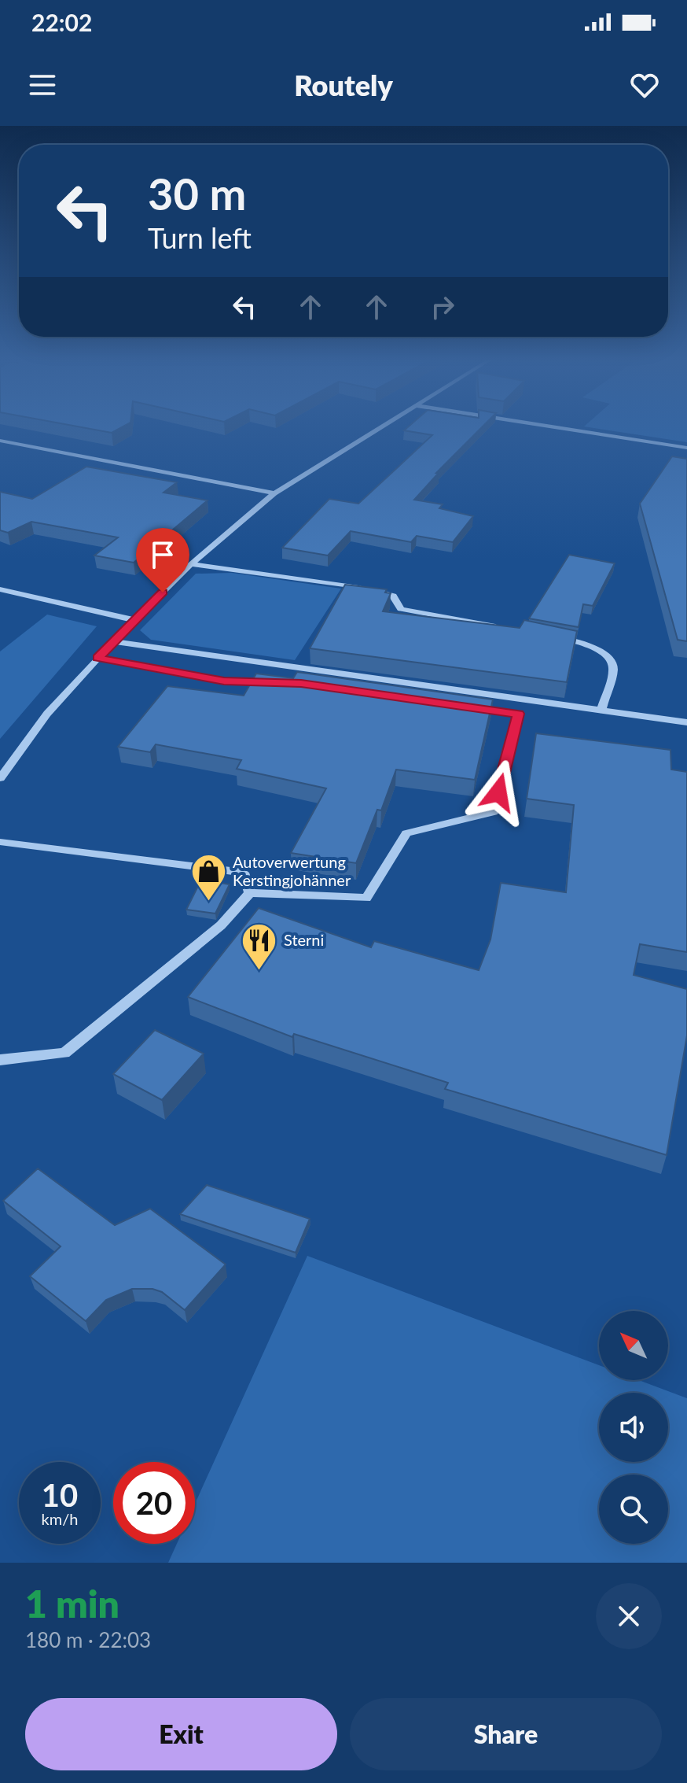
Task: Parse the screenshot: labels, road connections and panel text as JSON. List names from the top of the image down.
{
  "places": {
    "shop": ["Autoverwertung Kerstingjohänner"],
    "restaurant": ["Sterni"]
  },
  "north": "top left",
  "page": {
    "status": "22:02",
    "header": "Routely",
    "turn": ["30 m", "Turn left"],
    "speed": "10 km/h",
    "limit": "20",
    "heading": ["1 min", "180 m · 22:03"],
    "buttons": ["Exit", "Share"]
  }
}
